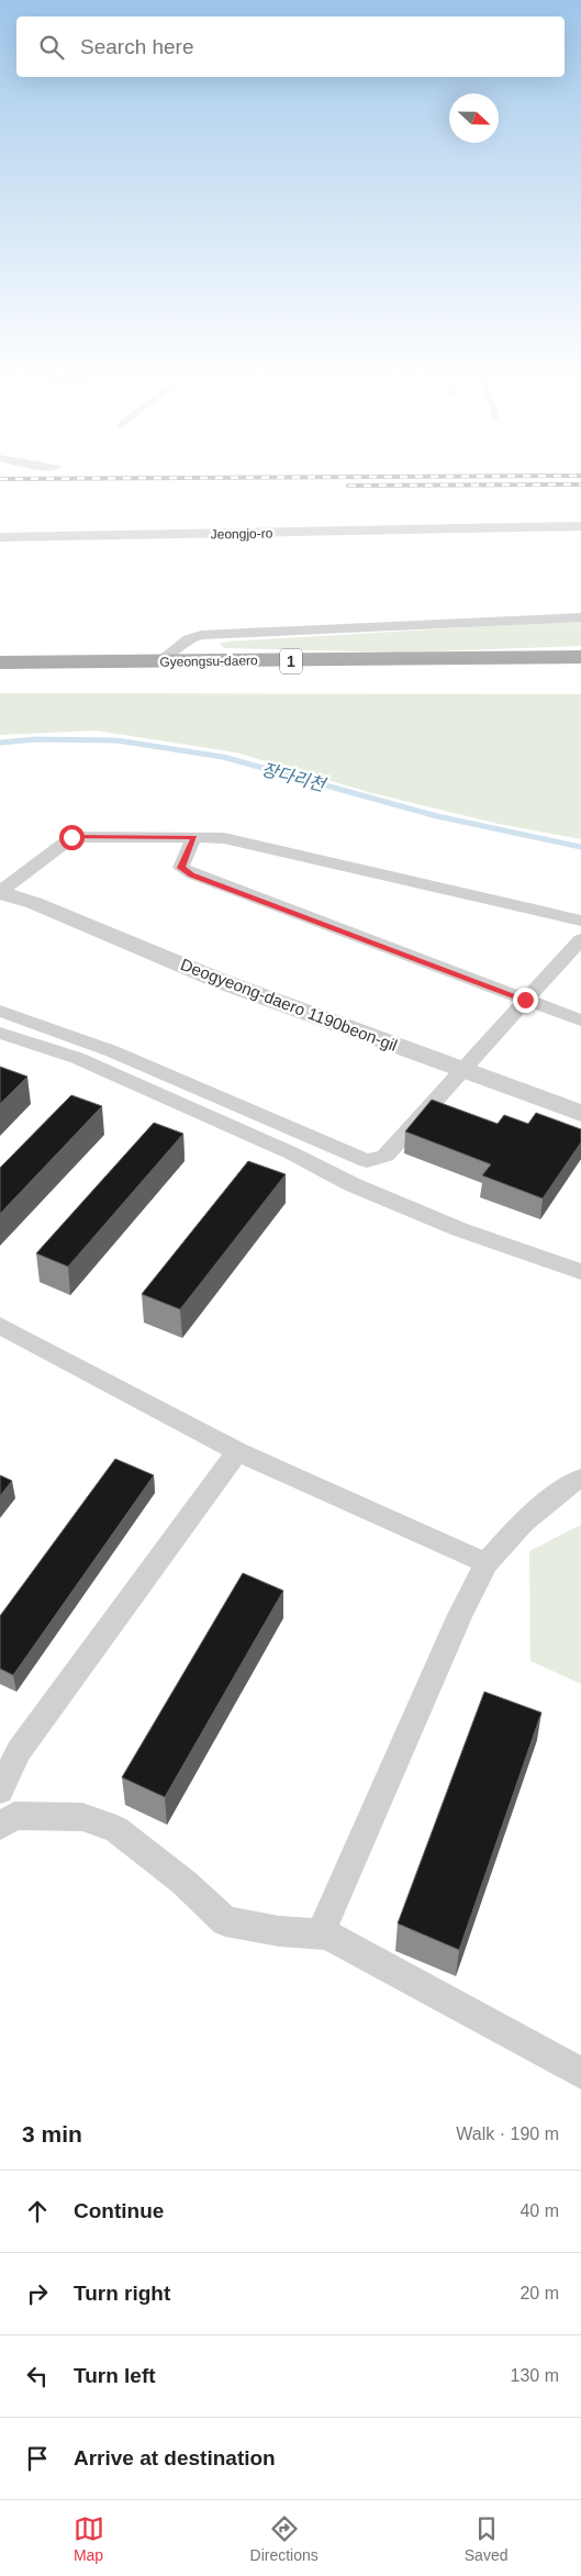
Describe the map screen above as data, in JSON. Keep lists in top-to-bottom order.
{
  "streets": {
    "main road": ["Gyeongsu-daero", "1"],
    "street": ["Jeongjo-ro", "Deogyeong-daero 1190beon-gil"]
  },
  "water": ["장다리천"],
  "north": "right",
  "page": {
    "search": "Search here",
    "heading": ["3 min", "Walk · 190 m"],
    "list": [
      ["Continue", "40 m"],
      ["Turn right", "20 m"],
      ["Turn left", "130 m"],
      "Arrive at destination"
    ],
    "nav": ["Map", "Directions", "Saved"]
  }
}
